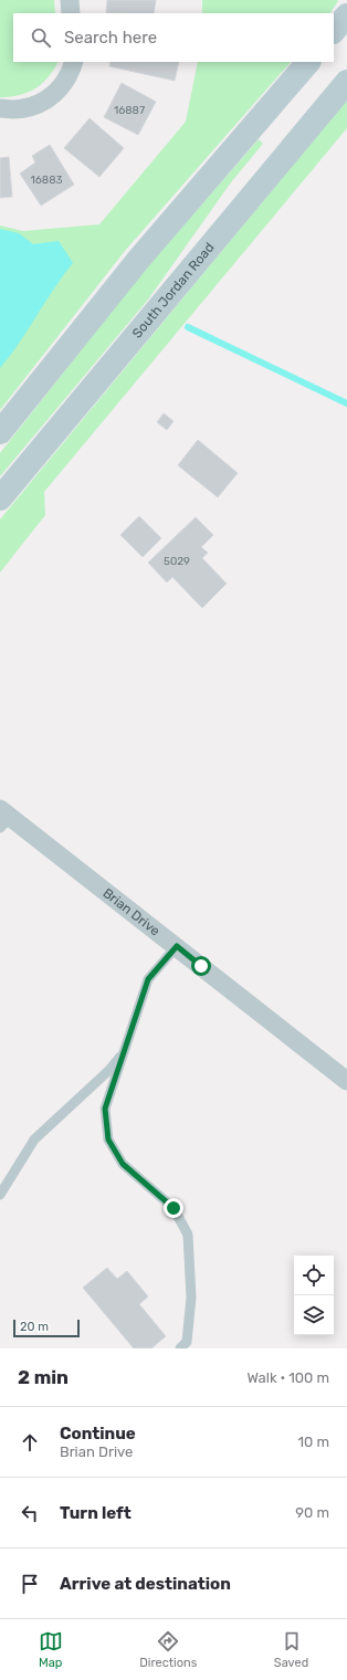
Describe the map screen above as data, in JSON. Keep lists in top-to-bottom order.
{
  "streets": {
    "main road": ["South Jordan Road"],
    "street": ["Brian Drive"]
  },
  "house_numbers": ["16887", "16883", "5029"],
  "scale_bar": "20 m",
  "page": {
    "search": "Search here",
    "scale": "20 m",
    "heading": ["2 min", "Walk · 100 m"],
    "list": [
      ["Continue", "Brian Drive", "10 m"],
      ["Turn left", "90 m"],
      "Arrive at destination"
    ],
    "nav": ["Map", "Directions", "Saved"]
  }
}
